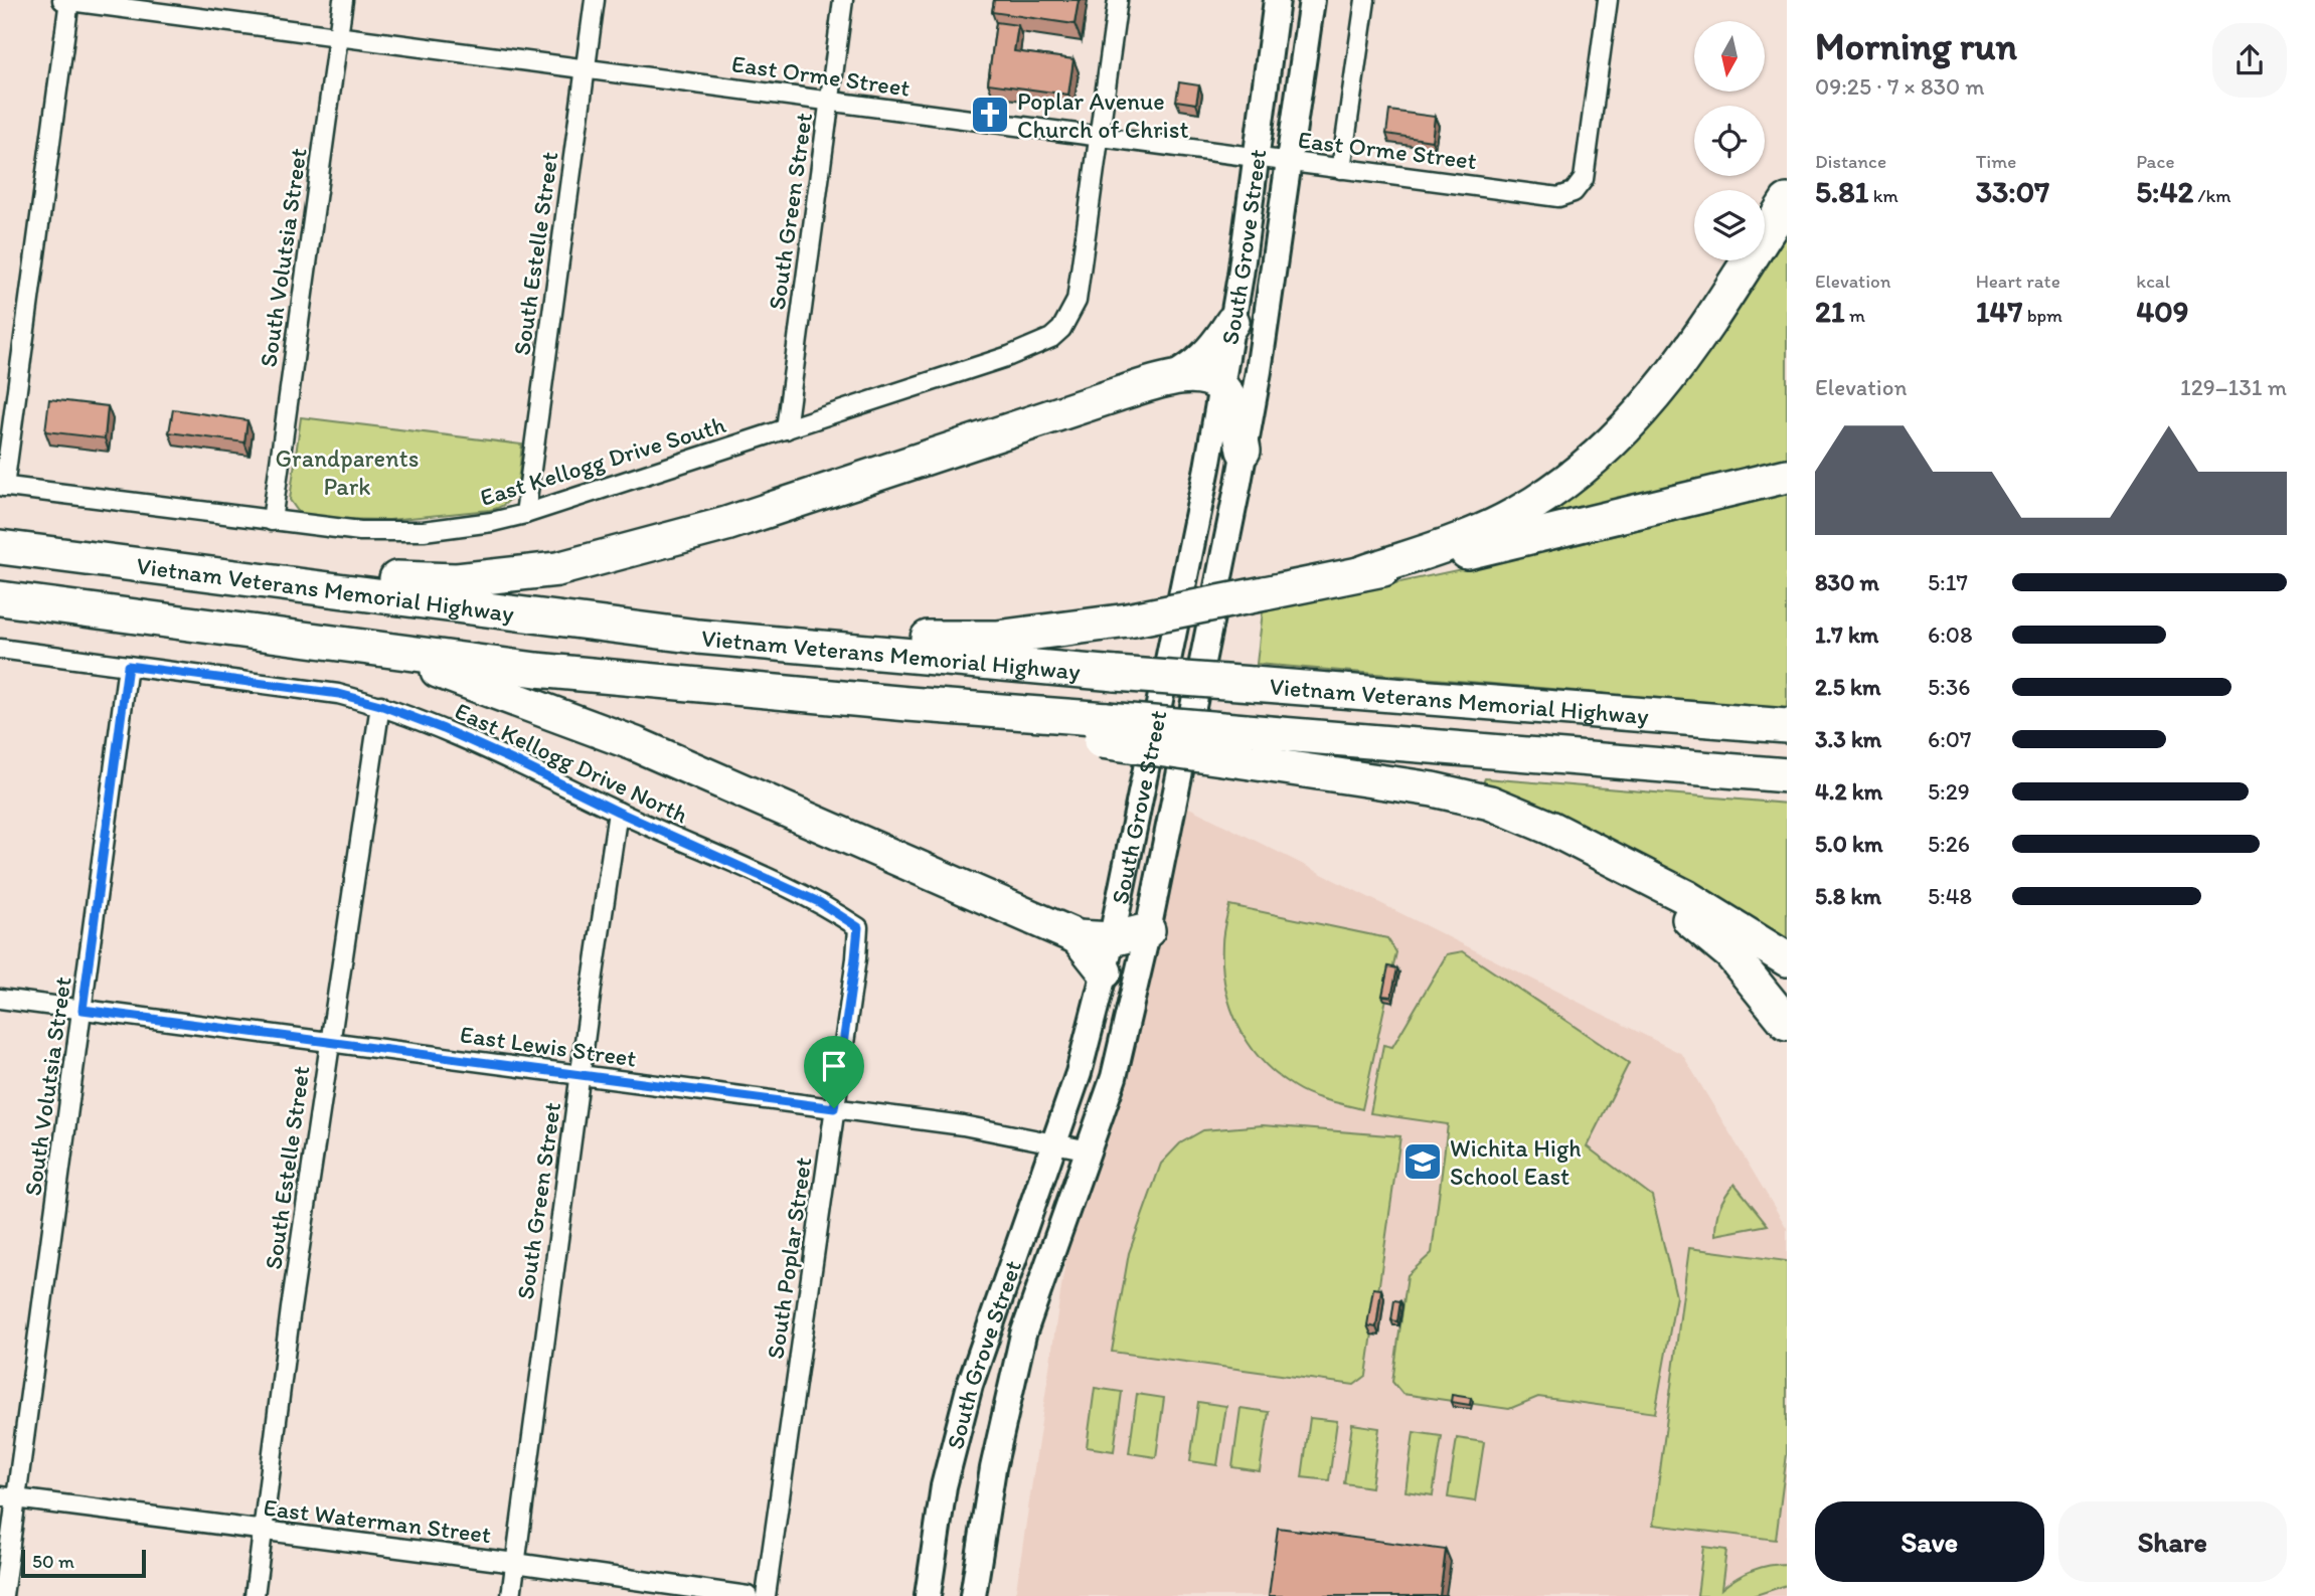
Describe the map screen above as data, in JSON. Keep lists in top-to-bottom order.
{
  "streets": {
    "highway": ["Vietnam Veterans Memorial Highway"],
    "street": [
      "East Orme Street",
      "South Green Street",
      "South Grove Street",
      "South Estelle Street",
      "South Volutsia Street",
      "East Kellogg Drive South",
      "East Kellogg Drive North",
      "East Lewis Street",
      "South Poplar Street",
      "East Waterman Street"
    ]
  },
  "crossings": [
    ["East Orme Street", "South Green Street"],
    ["East Orme Street", "South Grove Street"],
    ["East Orme Street", "South Estelle Street"],
    ["East Orme Street", "South Volutsia Street"],
    ["East Orme Street", "East Kellogg Drive South"],
    ["South Green Street", "East Kellogg Drive South"],
    ["South Green Street", "East Kellogg Drive North"],
    ["South Green Street", "East Lewis Street"],
    ["South Green Street", "East Waterman Street"],
    ["South Grove Street", "East Lewis Street"],
    ["South Estelle Street", "East Kellogg Drive South"],
    ["South Estelle Street", "East Kellogg Drive North"],
    ["South Estelle Street", "East Lewis Street"],
    ["South Estelle Street", "East Waterman Street"],
    ["South Volutsia Street", "East Kellogg Drive South"],
    ["South Volutsia Street", "East Kellogg Drive North"],
    ["South Volutsia Street", "East Lewis Street"],
    ["South Volutsia Street", "East Waterman Street"],
    ["East Kellogg Drive North", "South Poplar Street"],
    ["East Lewis Street", "South Poplar Street"]
  ],
  "parks": ["Grandparents Park"],
  "places": {
    "church": ["Poplar Avenue Church of Christ"],
    "school or university": ["Wichita High School East"]
  },
  "scale_bar": "50 m",
  "north": "bottom",
  "page": {
    "heading": ["Morning run", "09:25 · 7 × 830 m"],
    "stats": [
      ["Distance", "5.81 km"],
      ["Time", "33:07"],
      ["Pace", "5:42 /km"],
      ["Elevation", "21 m"],
      ["Heart rate", "147 bpm"],
      ["kcal", "409"]
    ],
    "chart": ["Elevation", "129–131 m"],
    "list": [
      {
        "name": "830 m",
        "note": "5:17"
      },
      {
        "name": "1.7 km",
        "note": "6:08"
      },
      {
        "name": "2.5 km",
        "note": "5:36"
      },
      {
        "name": "3.3 km",
        "note": "6:07"
      },
      {
        "name": "4.2 km",
        "note": "5:29"
      },
      {
        "name": "5.0 km",
        "note": "5:26"
      },
      {
        "name": "5.8 km",
        "note": "5:48"
      }
    ],
    "buttons": ["Save", "Share"],
    "scale": "50 m"
  }
}
